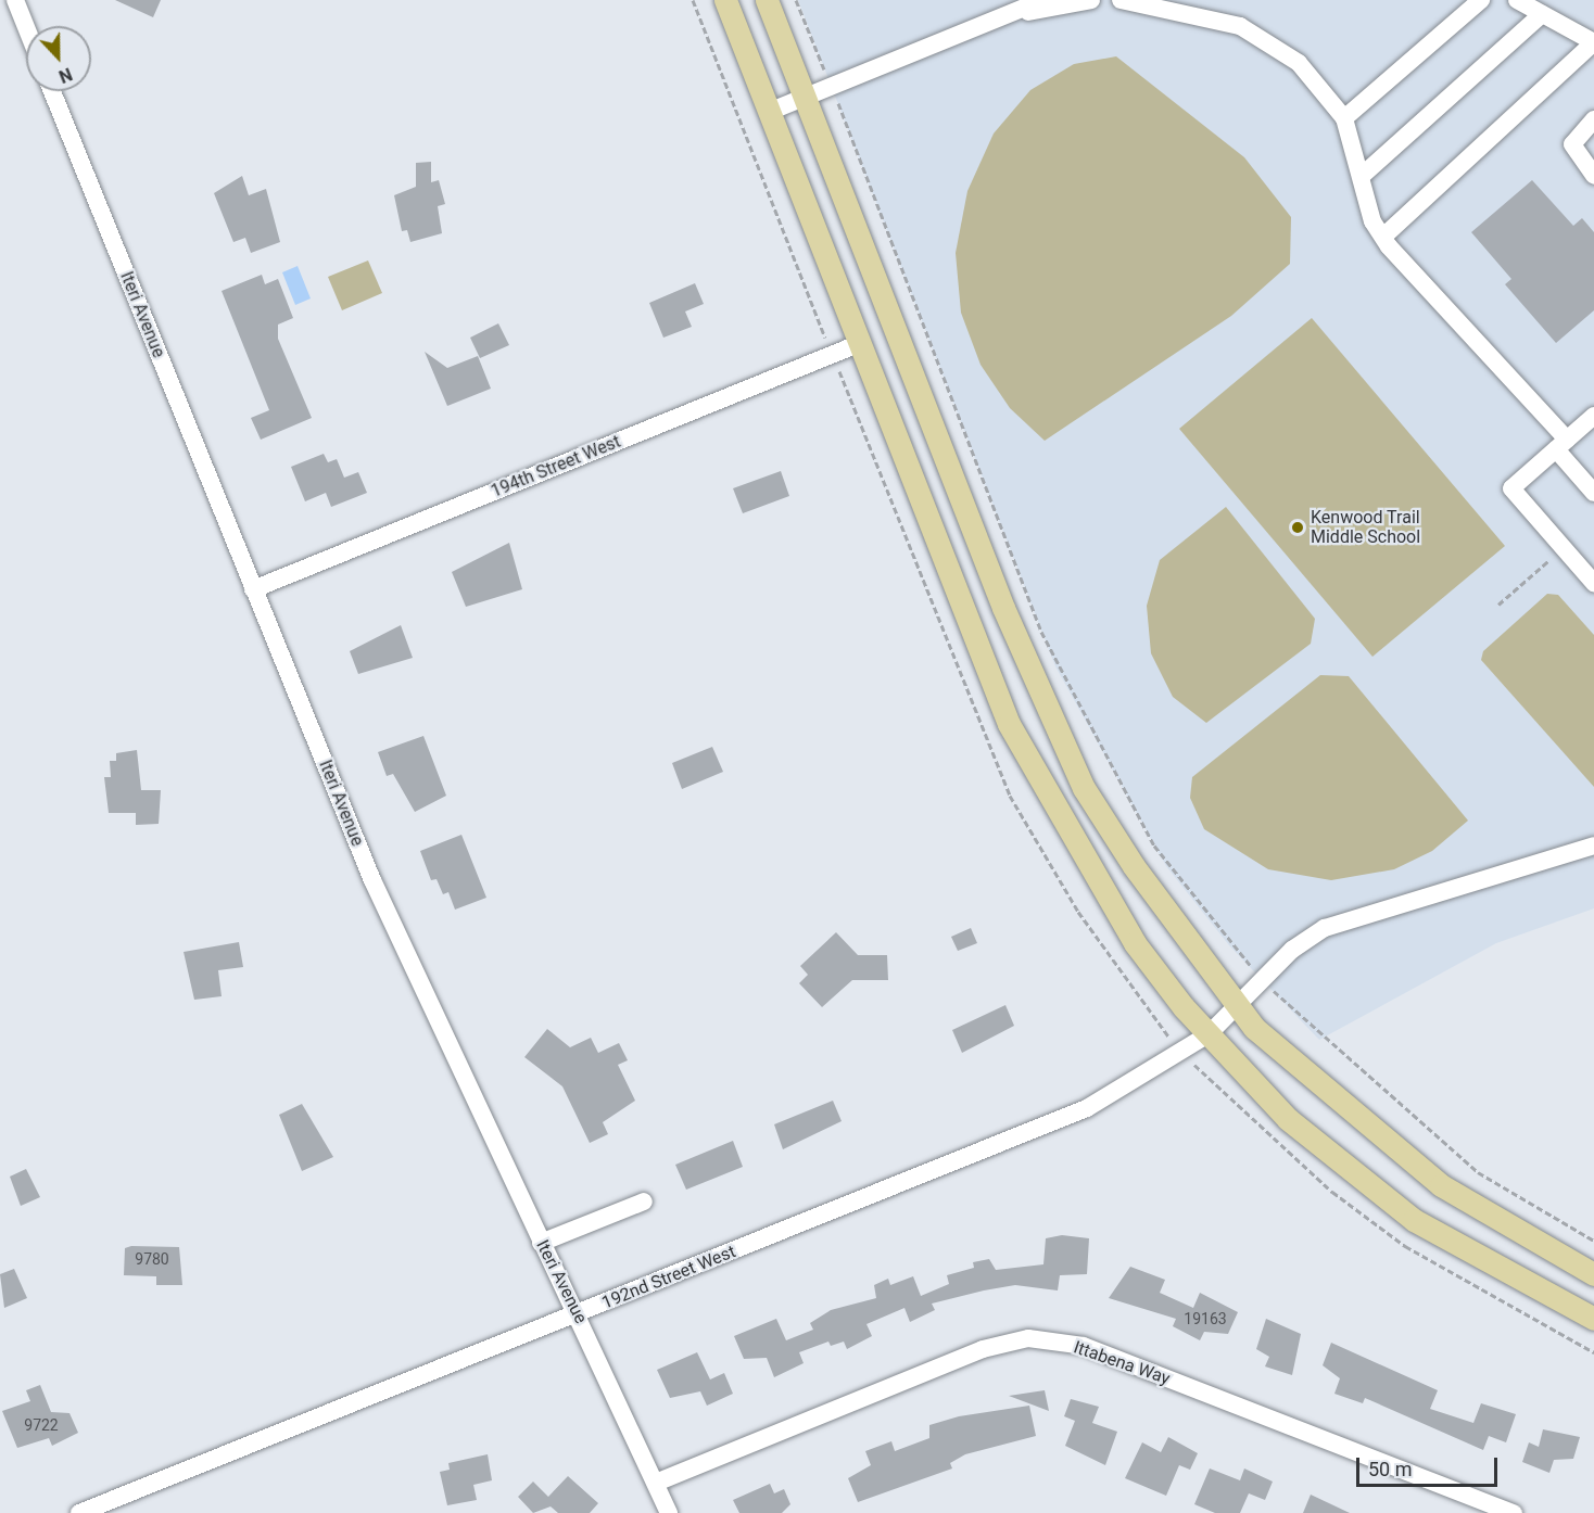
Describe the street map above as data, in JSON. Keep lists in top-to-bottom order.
{
  "streets": {
    "street": [
      "Iteri Avenue",
      "194th Street West",
      "192nd Street West",
      "Ittabena Way"
    ]
  },
  "crossings": [
    ["Iteri Avenue", "194th Street West"],
    ["Iteri Avenue", "192nd Street West"],
    ["Iteri Avenue", "Ittabena Way"]
  ],
  "places": ["Kenwood Trail Middle School"],
  "house_numbers": ["9780", "19163", "9722"],
  "scale_bar": "50 m",
  "north": "bottom"
}
